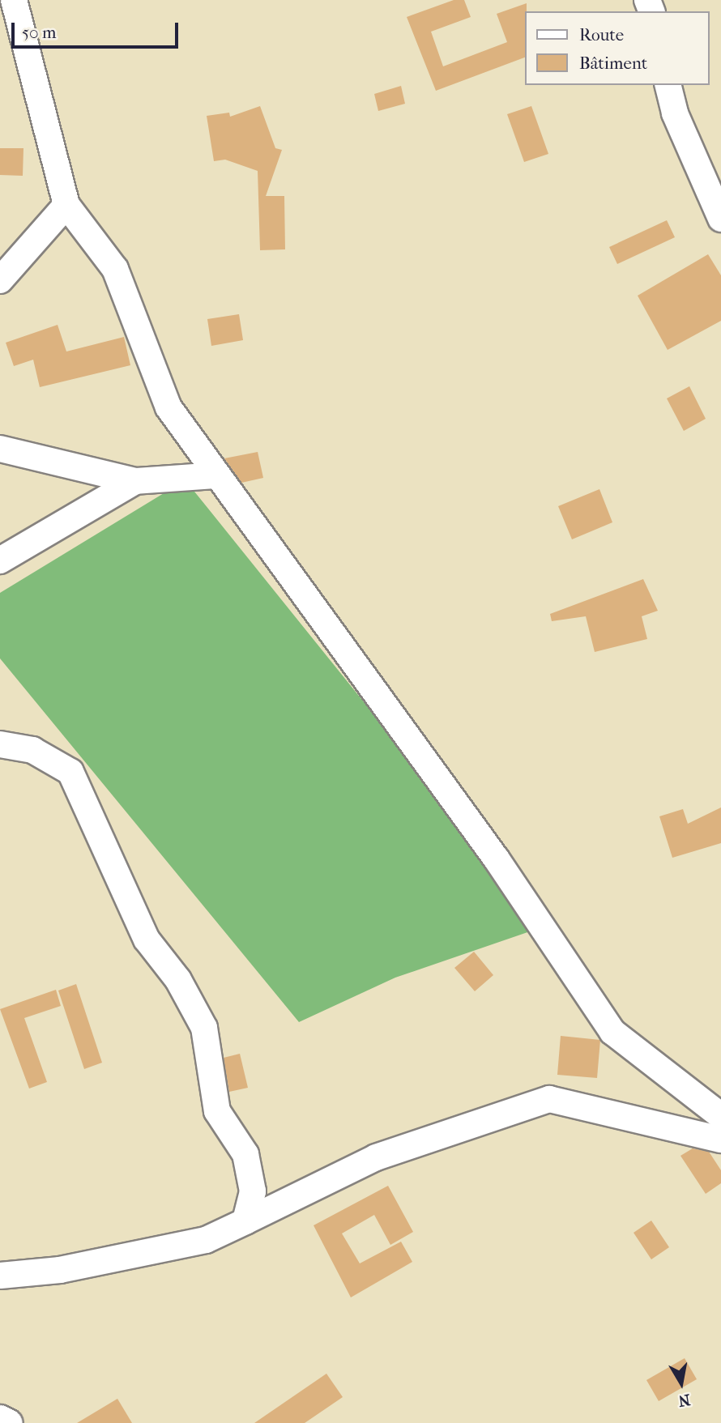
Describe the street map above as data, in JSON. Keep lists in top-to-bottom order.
{
  "legend": ["Route", "Bâtiment"],
  "scale_bar": "50 m",
  "north": "bottom"
}
